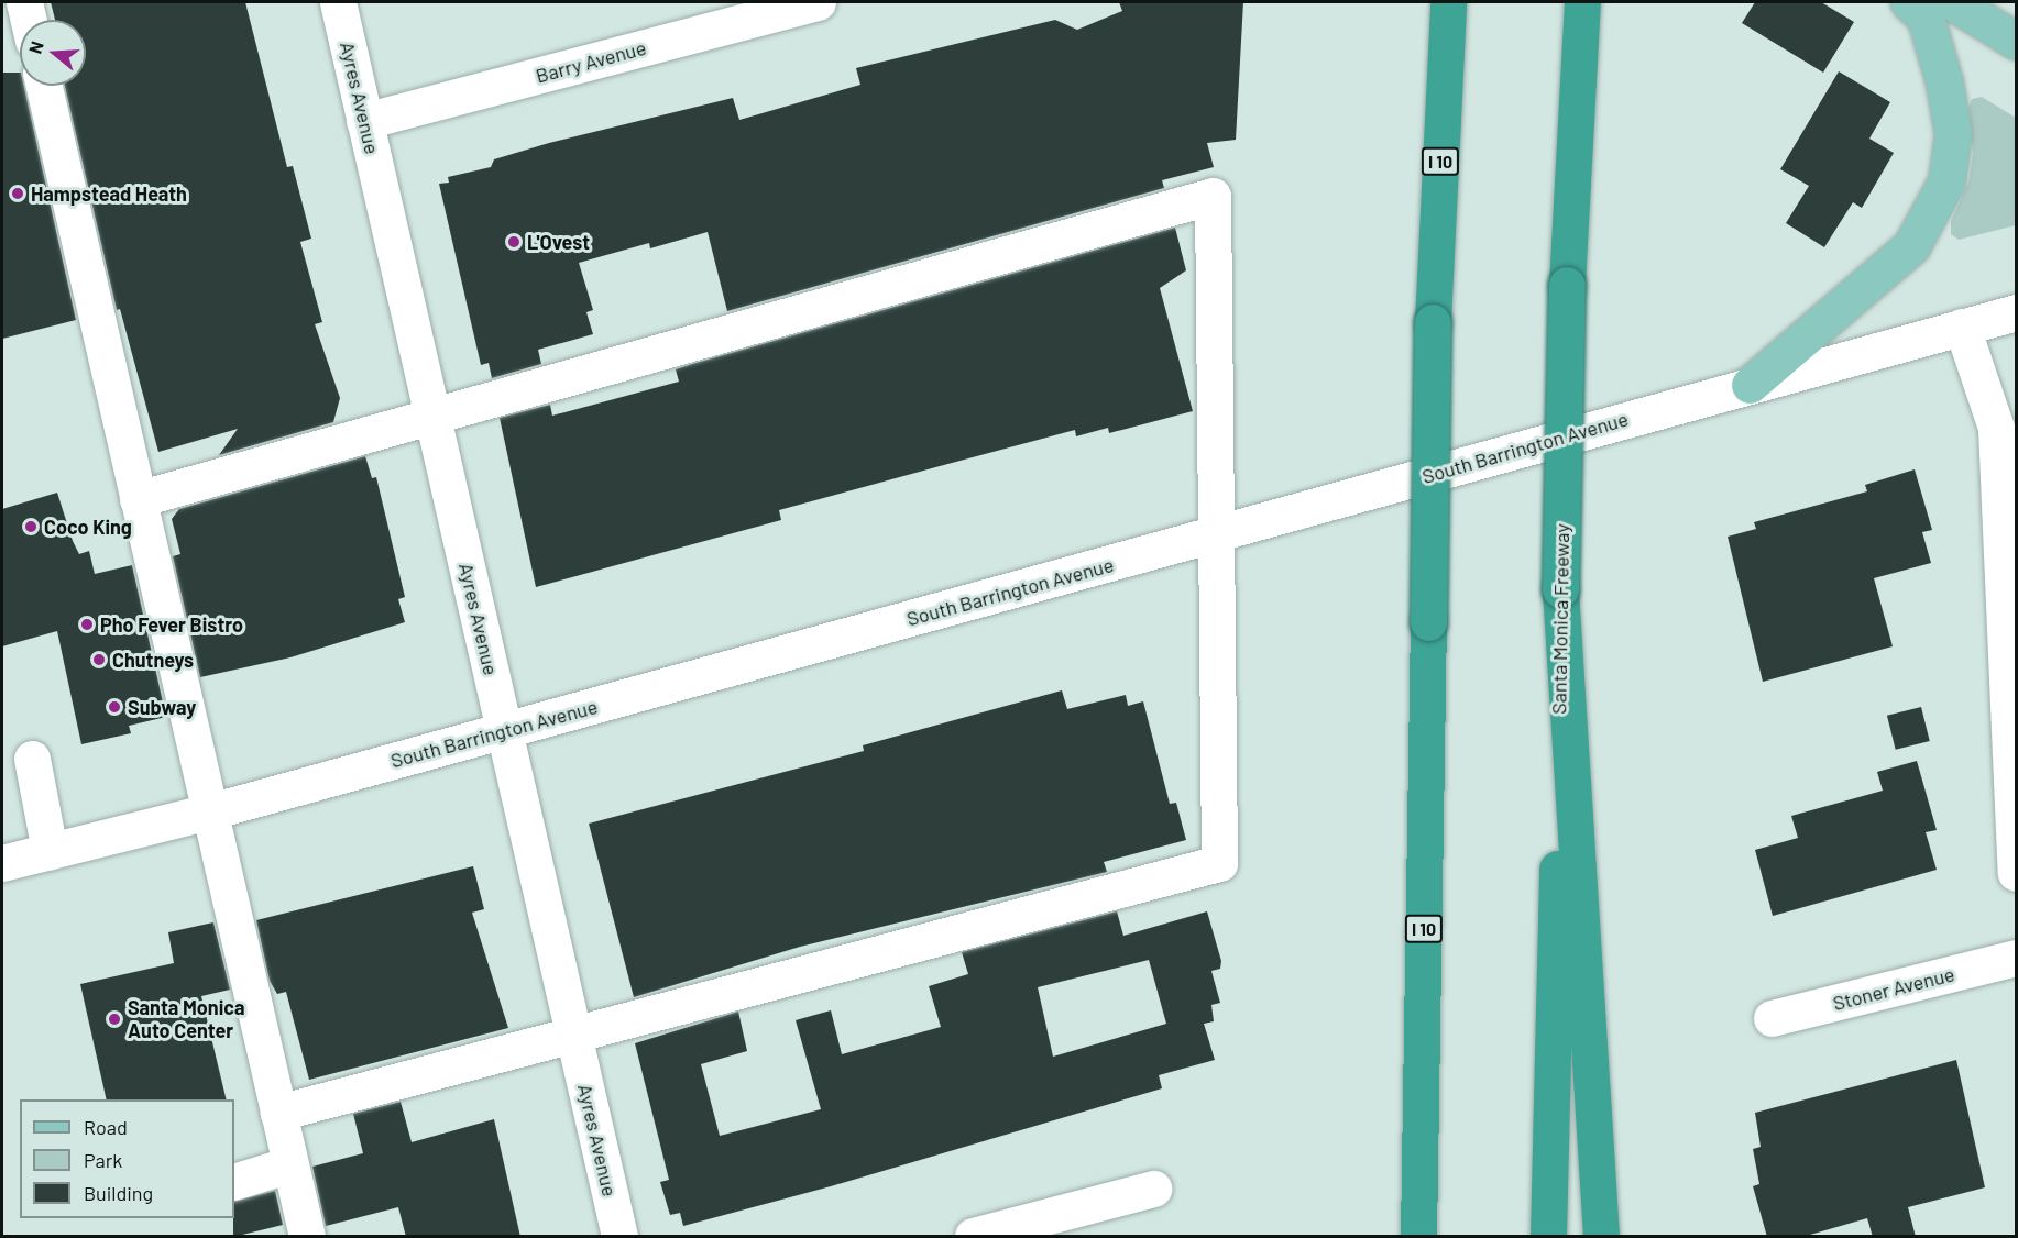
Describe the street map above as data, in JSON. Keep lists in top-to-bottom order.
{
  "streets": {
    "highway": ["I 10", "Santa Monica Freeway"],
    "street": [
      "Barry Avenue",
      "Ayres Avenue",
      "South Barrington Avenue",
      "Stoner Avenue"
    ]
  },
  "crossings": [
    ["Barry Avenue", "Ayres Avenue"],
    ["Ayres Avenue", "South Barrington Avenue"]
  ],
  "places": [
    "Hampstead Heath",
    "L'Ovest",
    "Coco King",
    "Pho Fever Bistro",
    "Chutneys",
    "Subway",
    "Santa Monica Auto Center"
  ],
  "legend": ["Road", "Park", "Building"],
  "north": "left"
}
